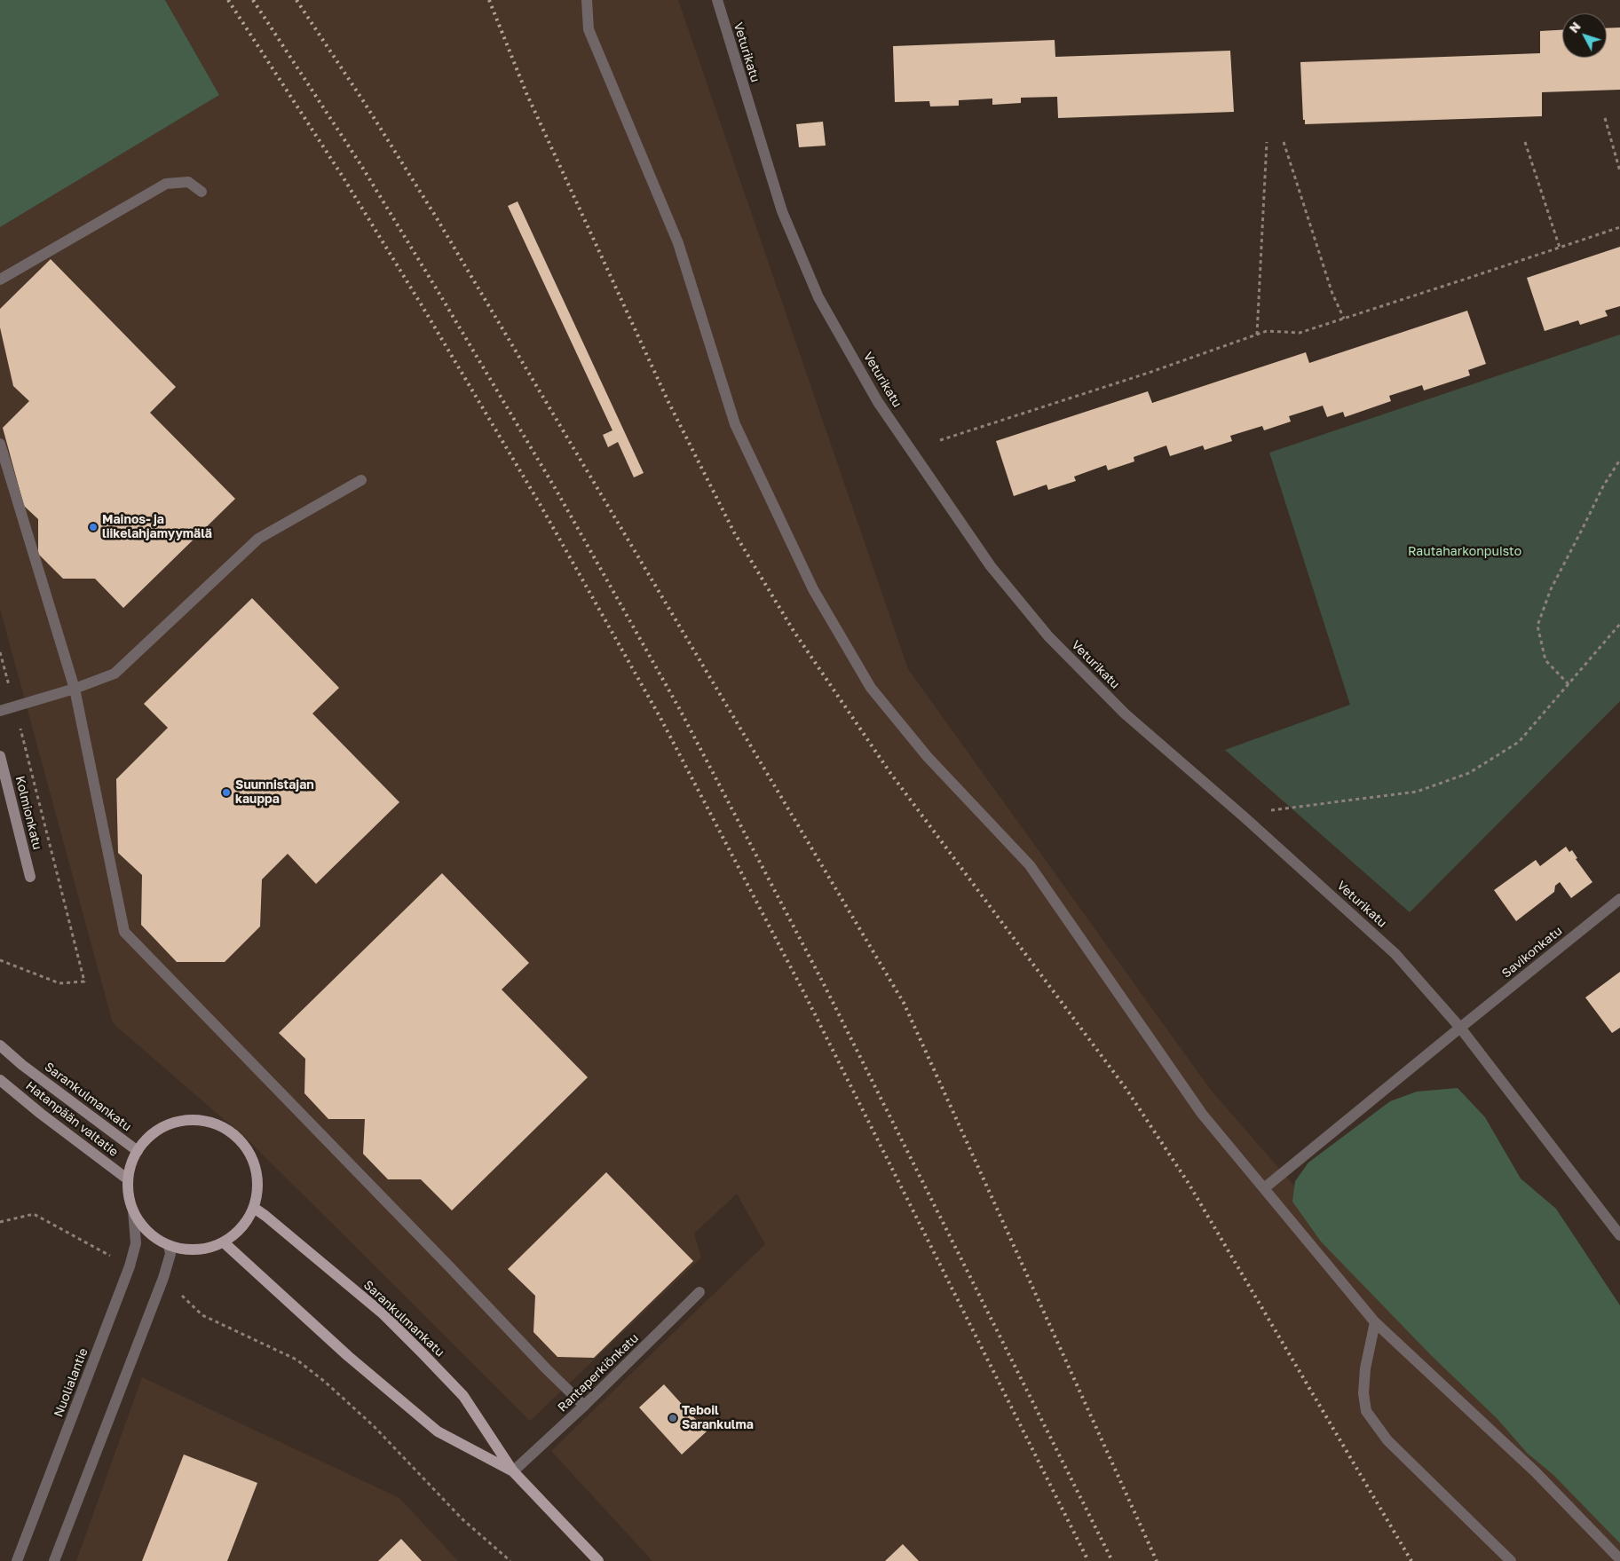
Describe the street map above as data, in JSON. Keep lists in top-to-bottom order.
{
  "streets": {
    "main road": ["Kolmionkatu", "Sarankulmankatu", "Hatanpään valtatie"],
    "street": [
      "Veturikatu",
      "Savikonkatu",
      "Rantaperkiönkatu",
      "Nuolialantie"
    ]
  },
  "crossings": [
    ["Veturikatu", "Savikonkatu"],
    ["Sarankulmankatu", "Hatanpään valtatie"],
    ["Sarankulmankatu", "Rantaperkiönkatu"],
    ["Sarankulmankatu", "Nuolialantie"],
    ["Hatanpään valtatie", "Nuolialantie"]
  ],
  "parks": ["Rautaharkonpuisto"],
  "places": ["Mainos- ja liikelahjamyymälä", "Suunnistajan kauppa", "Teboil Sarankulma"],
  "north": "top left"
}
